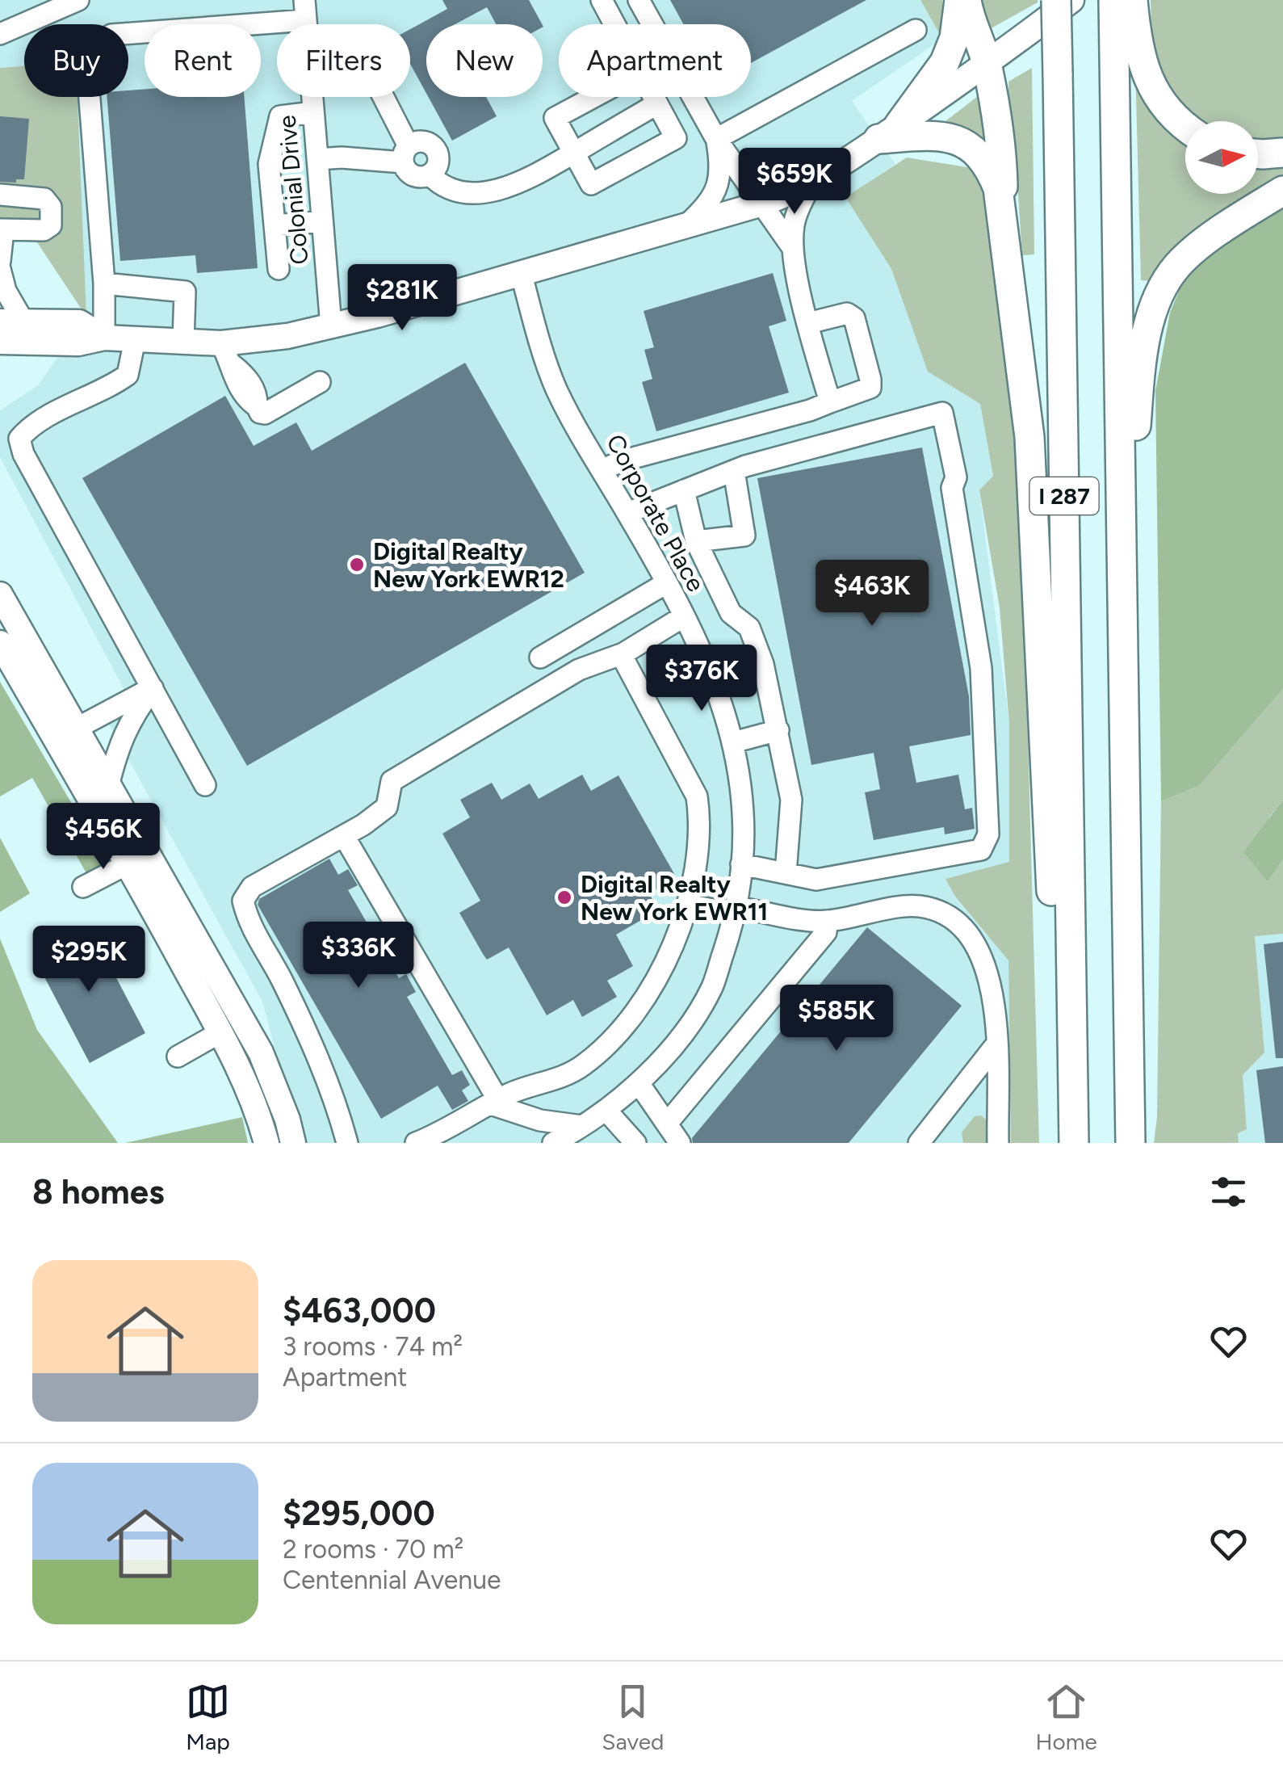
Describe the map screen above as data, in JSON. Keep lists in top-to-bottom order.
{
  "streets": {
    "highway": ["I 287"],
    "street": ["Colonial Drive", "Corporate Place"]
  },
  "places": ["Digital Realty New York EWR12", "Digital Realty New York EWR11"],
  "north": "right",
  "page": {
    "chip": [
      "Buy",
      "Rent",
      "Filters",
      "New",
      "Apartment"
    ],
    "price": [
      "$659K",
      "$281K",
      "$463K",
      "$376K",
      "$456K",
      "$336K",
      "$295K",
      "$585K"
    ],
    "heading": "8 homes",
    "list": [
      {
        "name": "$463,000",
        "note": "3 rooms · 74 m² · Apartment"
      },
      {
        "name": "$295,000",
        "note": "2 rooms · 70 m² · Centennial Avenue"
      }
    ],
    "tabs": ["Map", "Saved", "Home"]
  }
}
